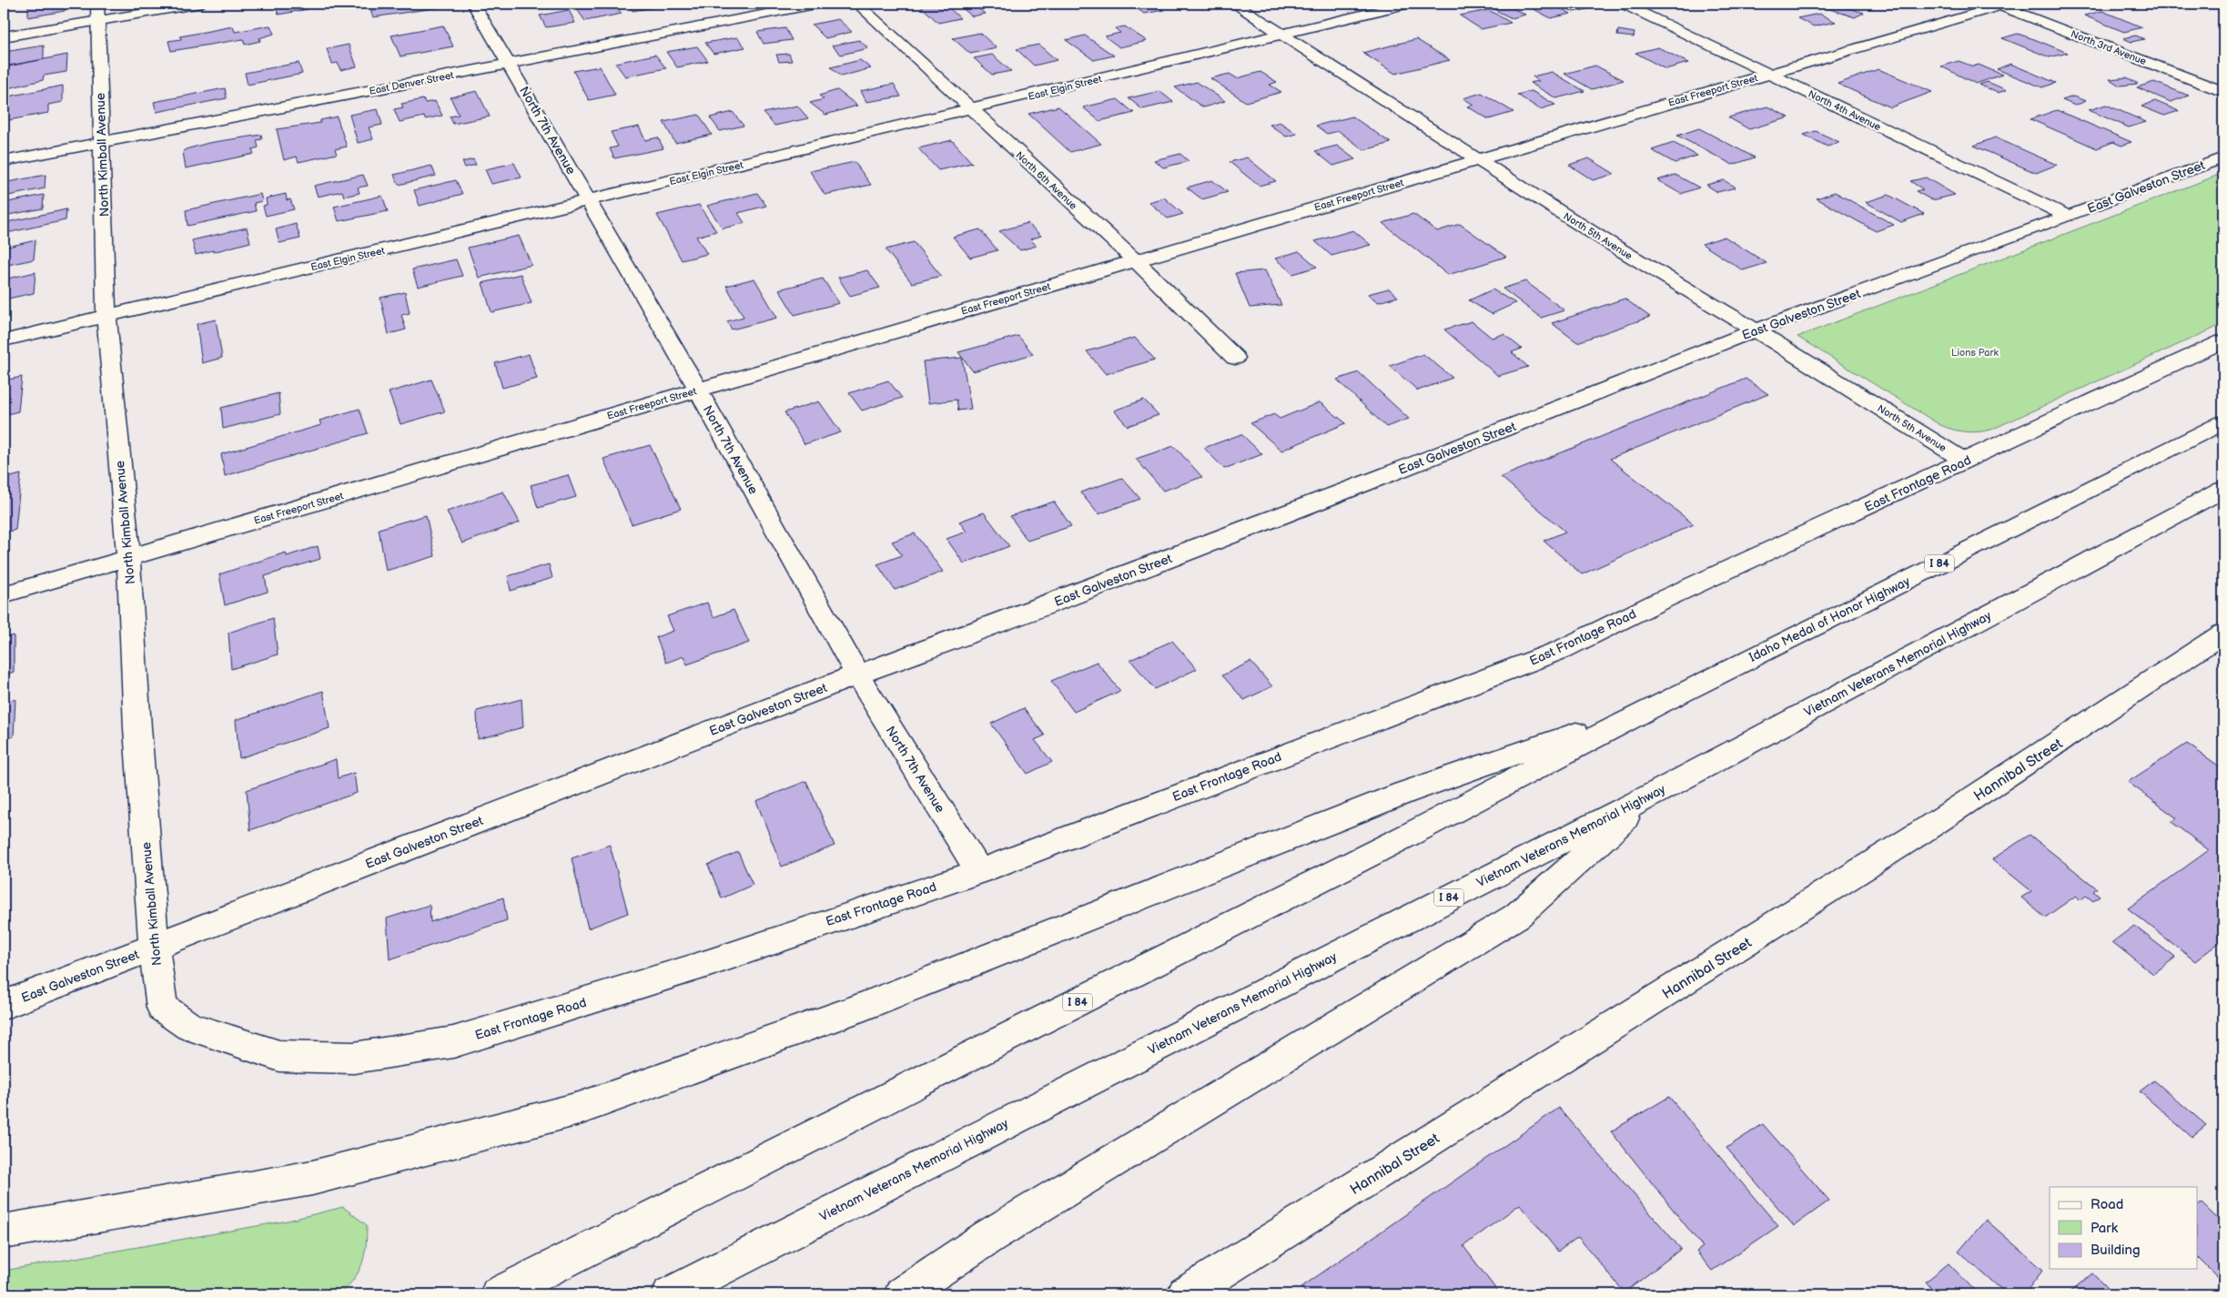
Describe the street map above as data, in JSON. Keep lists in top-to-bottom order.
{
  "streets": {
    "main road": [
      "North 3rd Avenue",
      "East Denver Street",
      "East Elgin Street",
      "East Freeport Street",
      "North 4th Avenue",
      "North 7th Avenue",
      "North Kimball Avenue",
      "North 6th Avenue",
      "East Galveston Street",
      "North 5th Avenue",
      "East Frontage Road",
      "I 84",
      "Idaho Medal of Honor Highway",
      "Vietnam Veterans Memorial Highway",
      "Hannibal Street"
    ]
  },
  "crossings": [
    ["North 3rd Avenue", "East Freeport Street"],
    ["East Denver Street", "North 7th Avenue"],
    ["East Denver Street", "North Kimball Avenue"],
    ["East Elgin Street", "North 7th Avenue"],
    ["East Elgin Street", "North Kimball Avenue"],
    ["East Elgin Street", "North 6th Avenue"],
    ["East Elgin Street", "North 5th Avenue"],
    ["East Freeport Street", "North 4th Avenue"],
    ["East Freeport Street", "North 7th Avenue"],
    ["East Freeport Street", "North Kimball Avenue"],
    ["East Freeport Street", "North 6th Avenue"],
    ["East Freeport Street", "North 5th Avenue"],
    ["North 4th Avenue", "East Galveston Street"],
    ["North 7th Avenue", "East Galveston Street"],
    ["North 7th Avenue", "East Frontage Road"],
    ["North Kimball Avenue", "East Galveston Street"],
    ["North Kimball Avenue", "East Frontage Road"],
    ["East Galveston Street", "North 5th Avenue"],
    ["North 5th Avenue", "East Frontage Road"],
    ["I 84", "Idaho Medal of Honor Highway"]
  ],
  "parks": ["Lions Park"],
  "legend": ["Road", "Park", "Building"]
}
